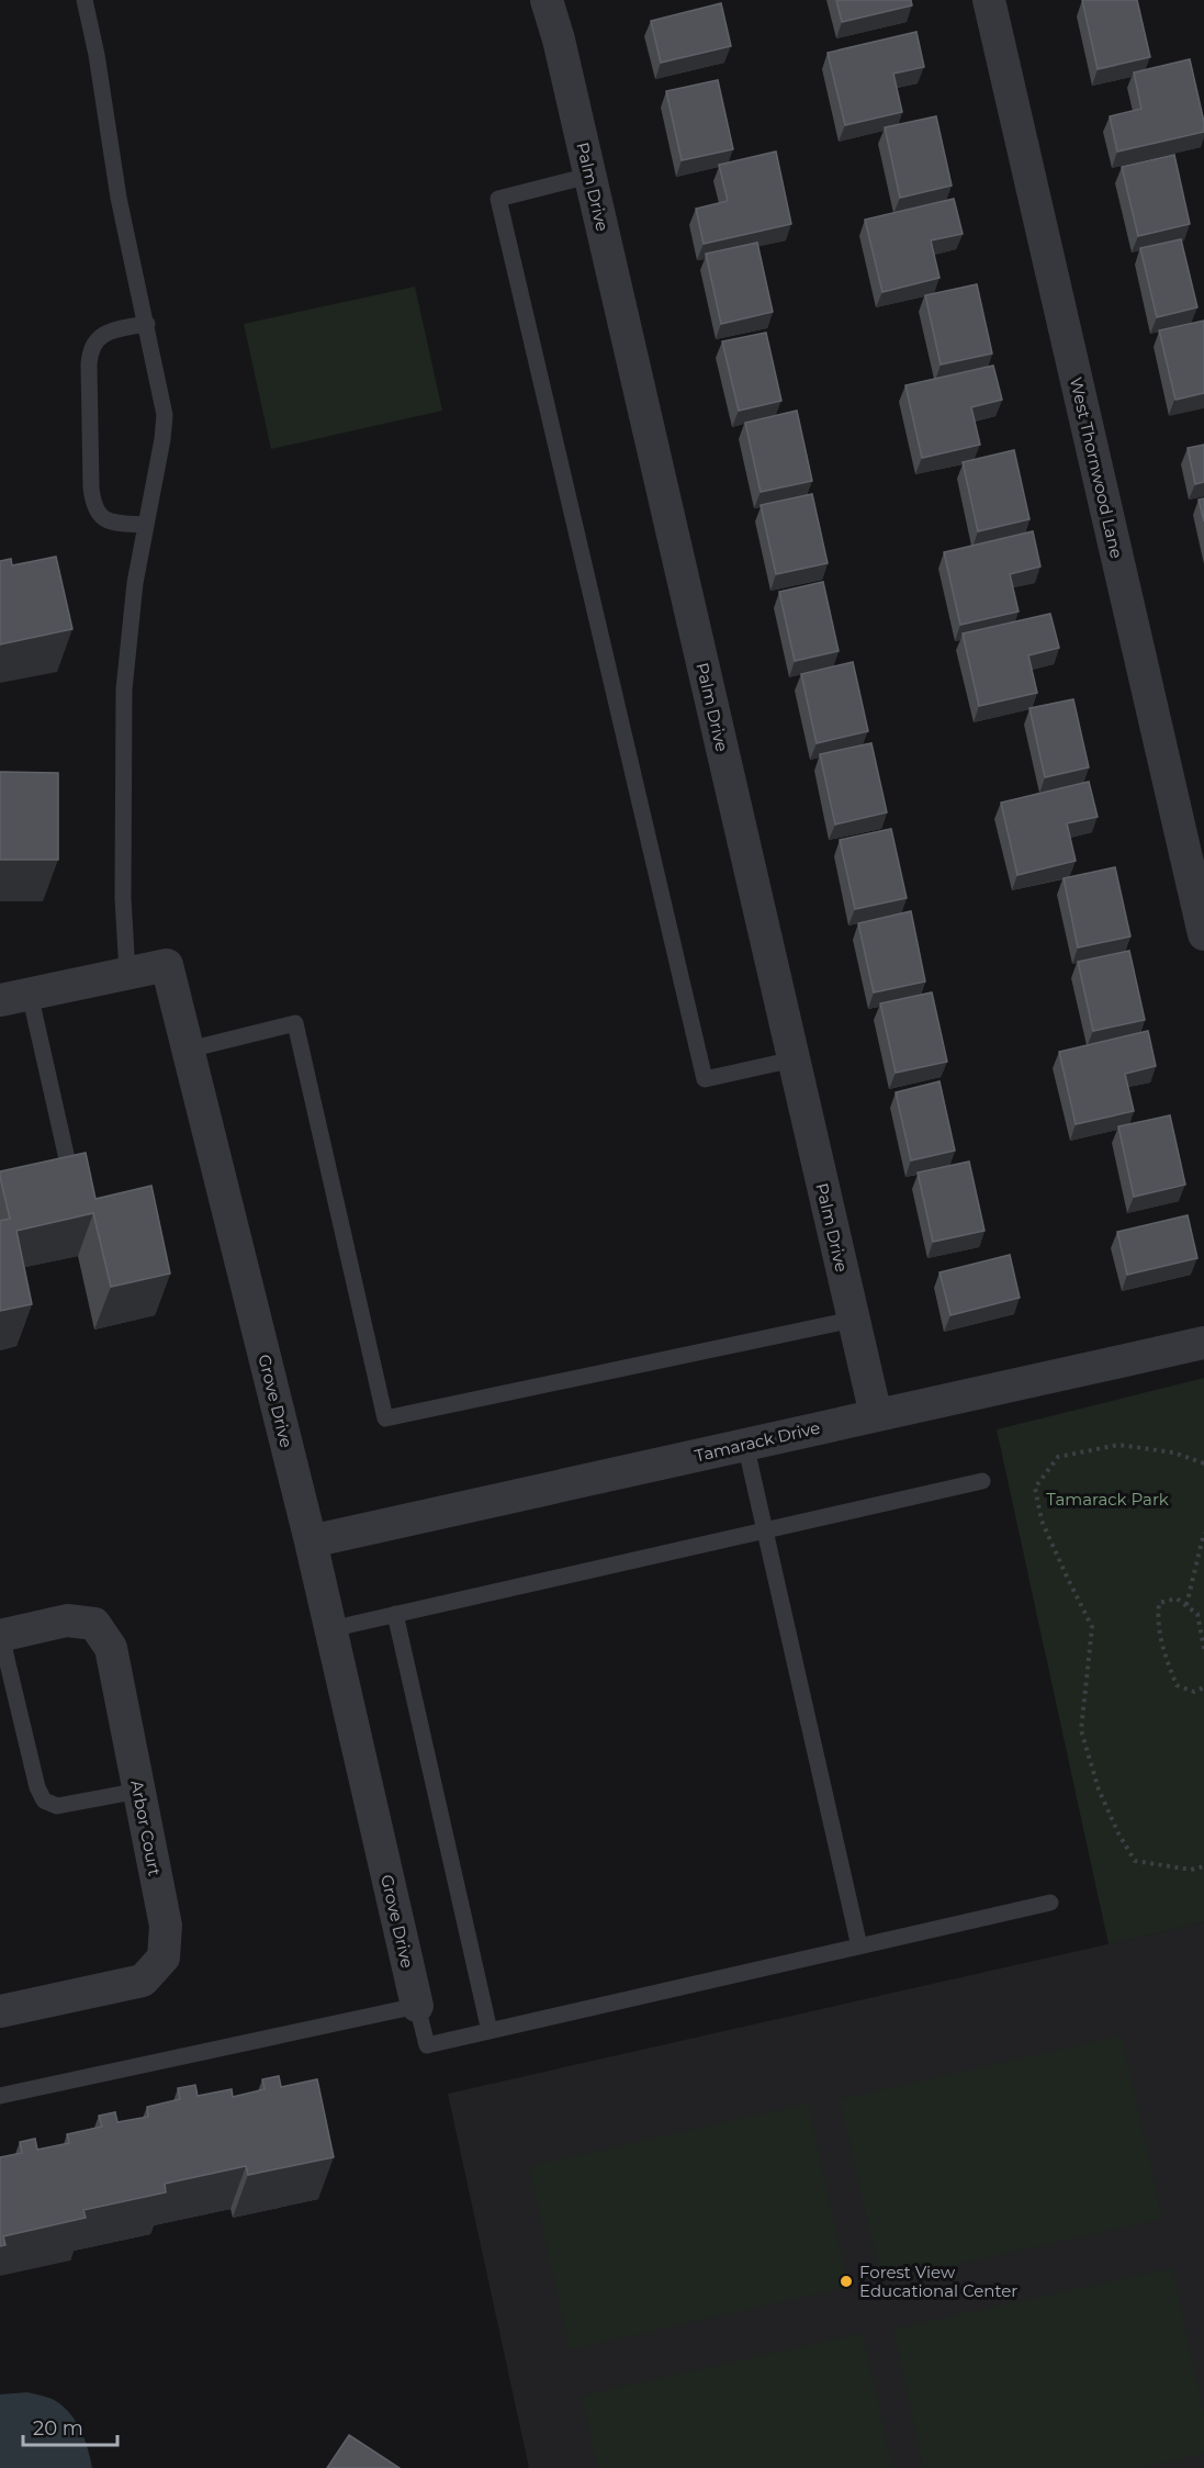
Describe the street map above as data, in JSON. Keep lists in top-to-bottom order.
{
  "streets": {
    "street": [
      "Palm Drive",
      "West Thornwood Lane",
      "Grove Drive",
      "Tamarack Drive",
      "Arbor Court"
    ]
  },
  "crossings": [
    ["Palm Drive", "Tamarack Drive"],
    ["Grove Drive", "Tamarack Drive"]
  ],
  "parks": ["Tamarack Park"],
  "places": ["Forest View Educational Center"],
  "scale_bar": "20 m"
}
